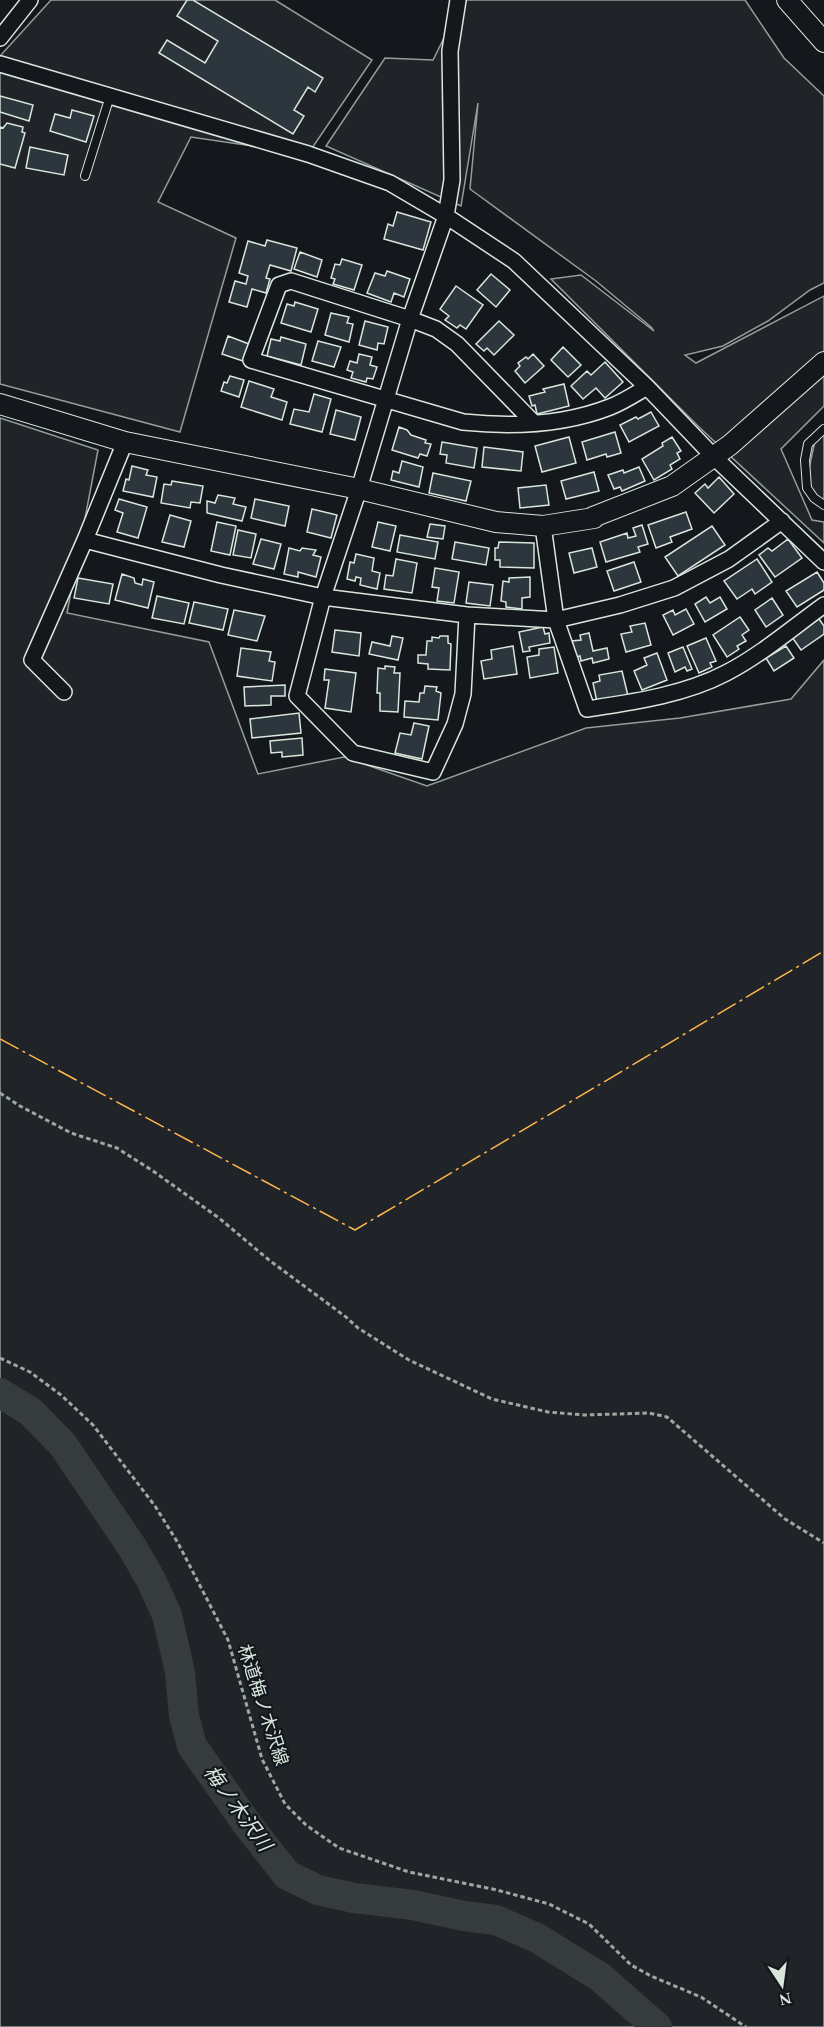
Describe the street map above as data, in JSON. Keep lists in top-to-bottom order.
{
  "streets": {
    "path": ["林道梅ノ木沢線"]
  },
  "water": ["梅ノ木沢川"],
  "north": "bottom"
}
